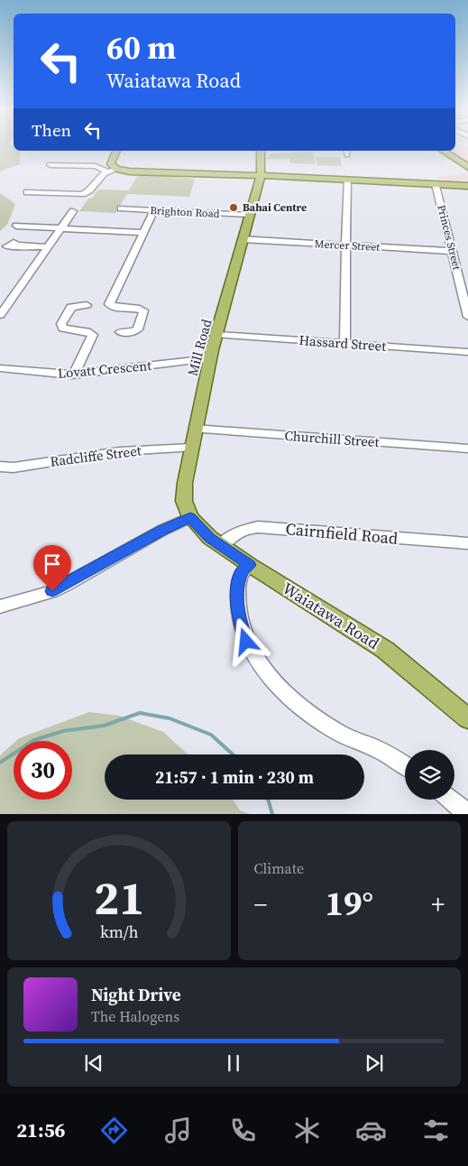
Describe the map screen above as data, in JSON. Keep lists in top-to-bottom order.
{
  "streets": {
    "main road": ["Mill Road", "Waiatawa Road"],
    "street": [
      "Brighton Road",
      "Princes Street",
      "Mercer Street",
      "Hassard Street",
      "Lovatt Crescent",
      "Churchill Street",
      "Radcliffe Street",
      "Cairnfield Road"
    ]
  },
  "crossings": [
    ["Brighton Road", "Mill Road"],
    ["Princes Street", "Mercer Street"],
    ["Mercer Street", "Mill Road"],
    ["Hassard Street", "Mill Road"],
    ["Mill Road", "Lovatt Crescent"],
    ["Mill Road", "Churchill Street"],
    ["Mill Road", "Radcliffe Street"],
    ["Mill Road", "Waiatawa Road"],
    ["Cairnfield Road", "Waiatawa Road"]
  ],
  "places": ["Bahai Centre"],
  "page": {
    "turn": ["60 m", "Waiatawa Road"],
    "then": "Then",
    "limit": "30",
    "trip": "21:57 · 1 min · 230 m",
    "tile": "Climate",
    "heat": ["−", "19°", "+"],
    "song": ["Night Drive", "The Halogens"],
    "tabs": "21:56",
    "gauge": ["21", "km/h"]
  }
}
